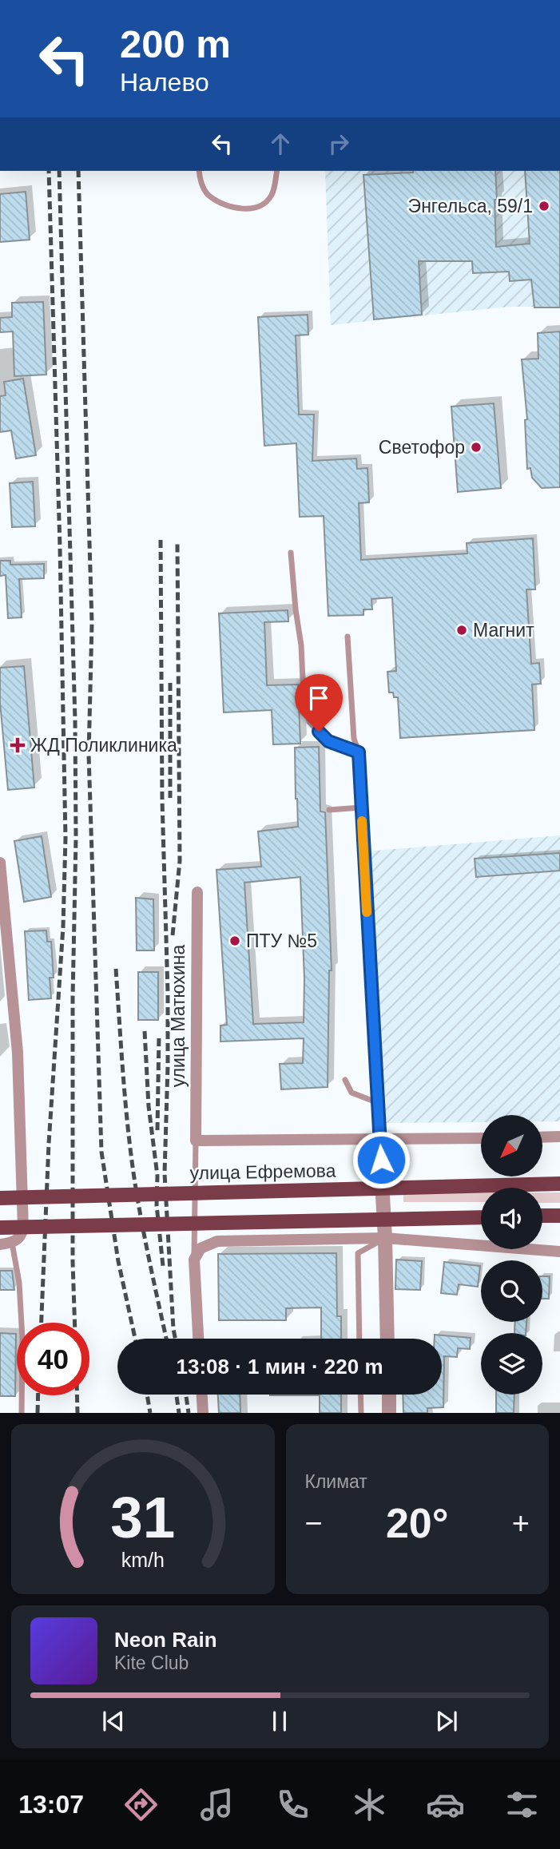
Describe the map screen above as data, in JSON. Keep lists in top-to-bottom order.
{
  "streets": {
    "main road": ["улица Ефремова"],
    "street": ["улица Матюхина"]
  },
  "crossings": [
    ["улица Матюхина", "улица Ефремова"]
  ],
  "places": {
    "other": [
      "Энгельса, 59/1",
      "Светофор",
      "Магнит",
      "ПТУ №5"
    ],
    "health": ["ЖД Поликлиника"]
  },
  "north": "bottom left",
  "page": {
    "turn": ["200 m", "Налево"],
    "limit": "40",
    "trip": "13:08 · 1 мин · 220 m",
    "tile": "Климат",
    "heat": ["−", "20°", "+"],
    "song": ["Neon Rain", "Kite Club"],
    "tabs": "13:07",
    "gauge": ["31", "km/h"]
  }
}
